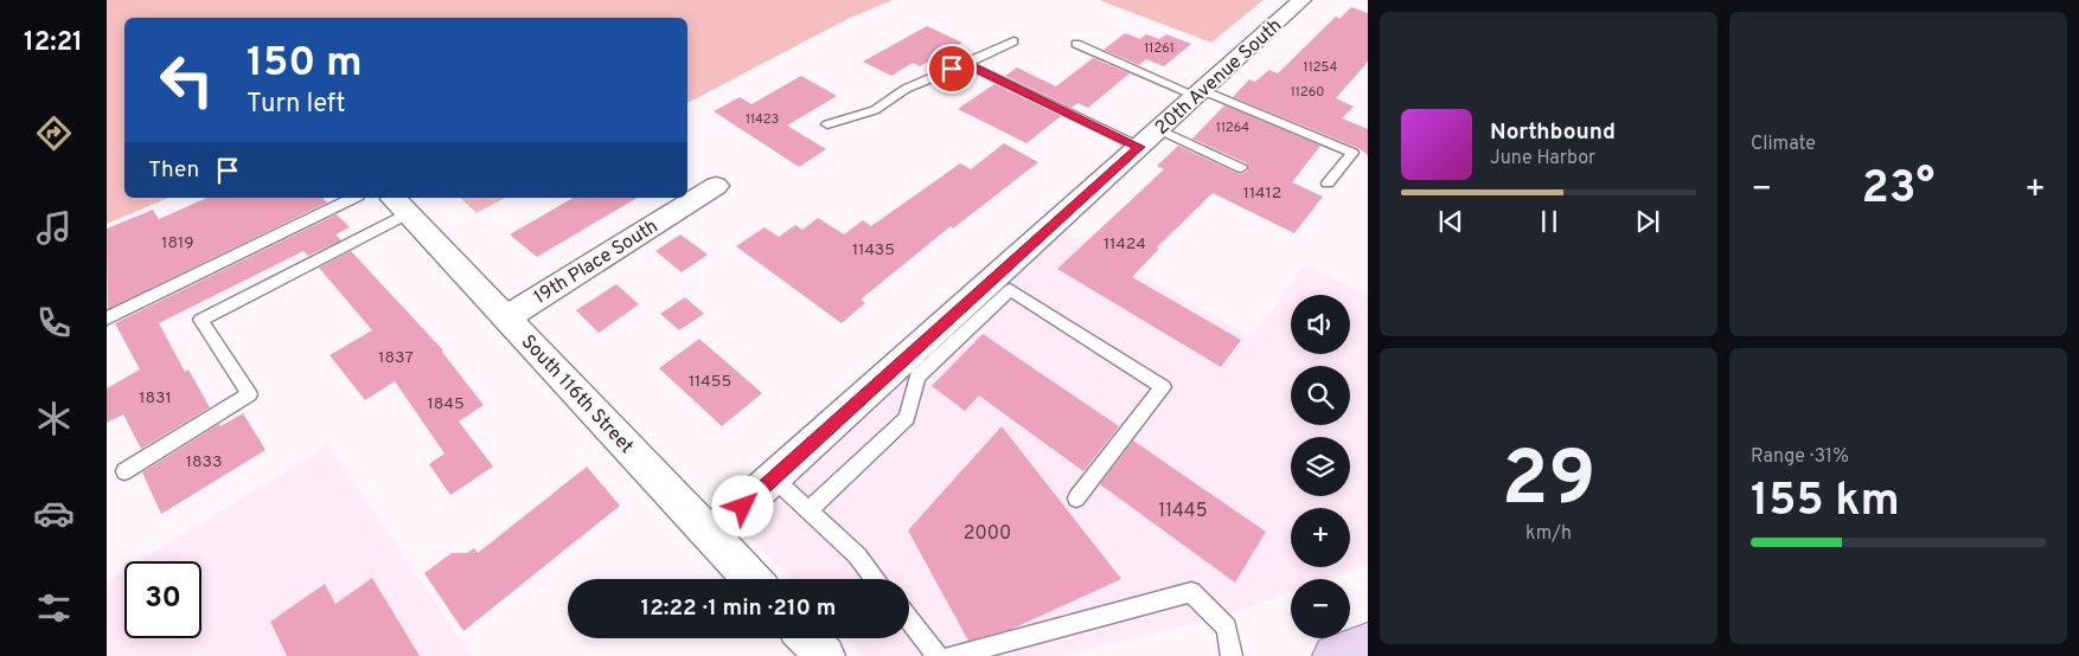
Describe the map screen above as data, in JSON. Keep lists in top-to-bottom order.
{
  "streets": {
    "street": ["20th Avenue South", "19th Place South", "South 116th Street"]
  },
  "crossings": [
    ["20th Avenue South", "South 116th Street"],
    ["19th Place South", "South 116th Street"]
  ],
  "house_numbers": [
    "11261",
    "11254",
    "11260",
    "11423",
    "11264",
    "11412",
    "1819",
    "11424",
    "11435",
    "1837",
    "11455",
    "1831",
    "1845",
    "1833",
    "11445",
    "2000"
  ],
  "page": {
    "tabs": "12:21",
    "tile": [
      "Climate",
      ["29", "km/h"],
      ["Range · 31%", "155 km"]
    ],
    "turn": ["150 m", "Turn left"],
    "song": ["Northbound", "June Harbor"],
    "then": "Then",
    "heat": ["−", "23°", "+"],
    "map_buttons": ["+", "−"],
    "limit": "30",
    "trip": "12:22 · 1 min · 210 m"
  }
}
